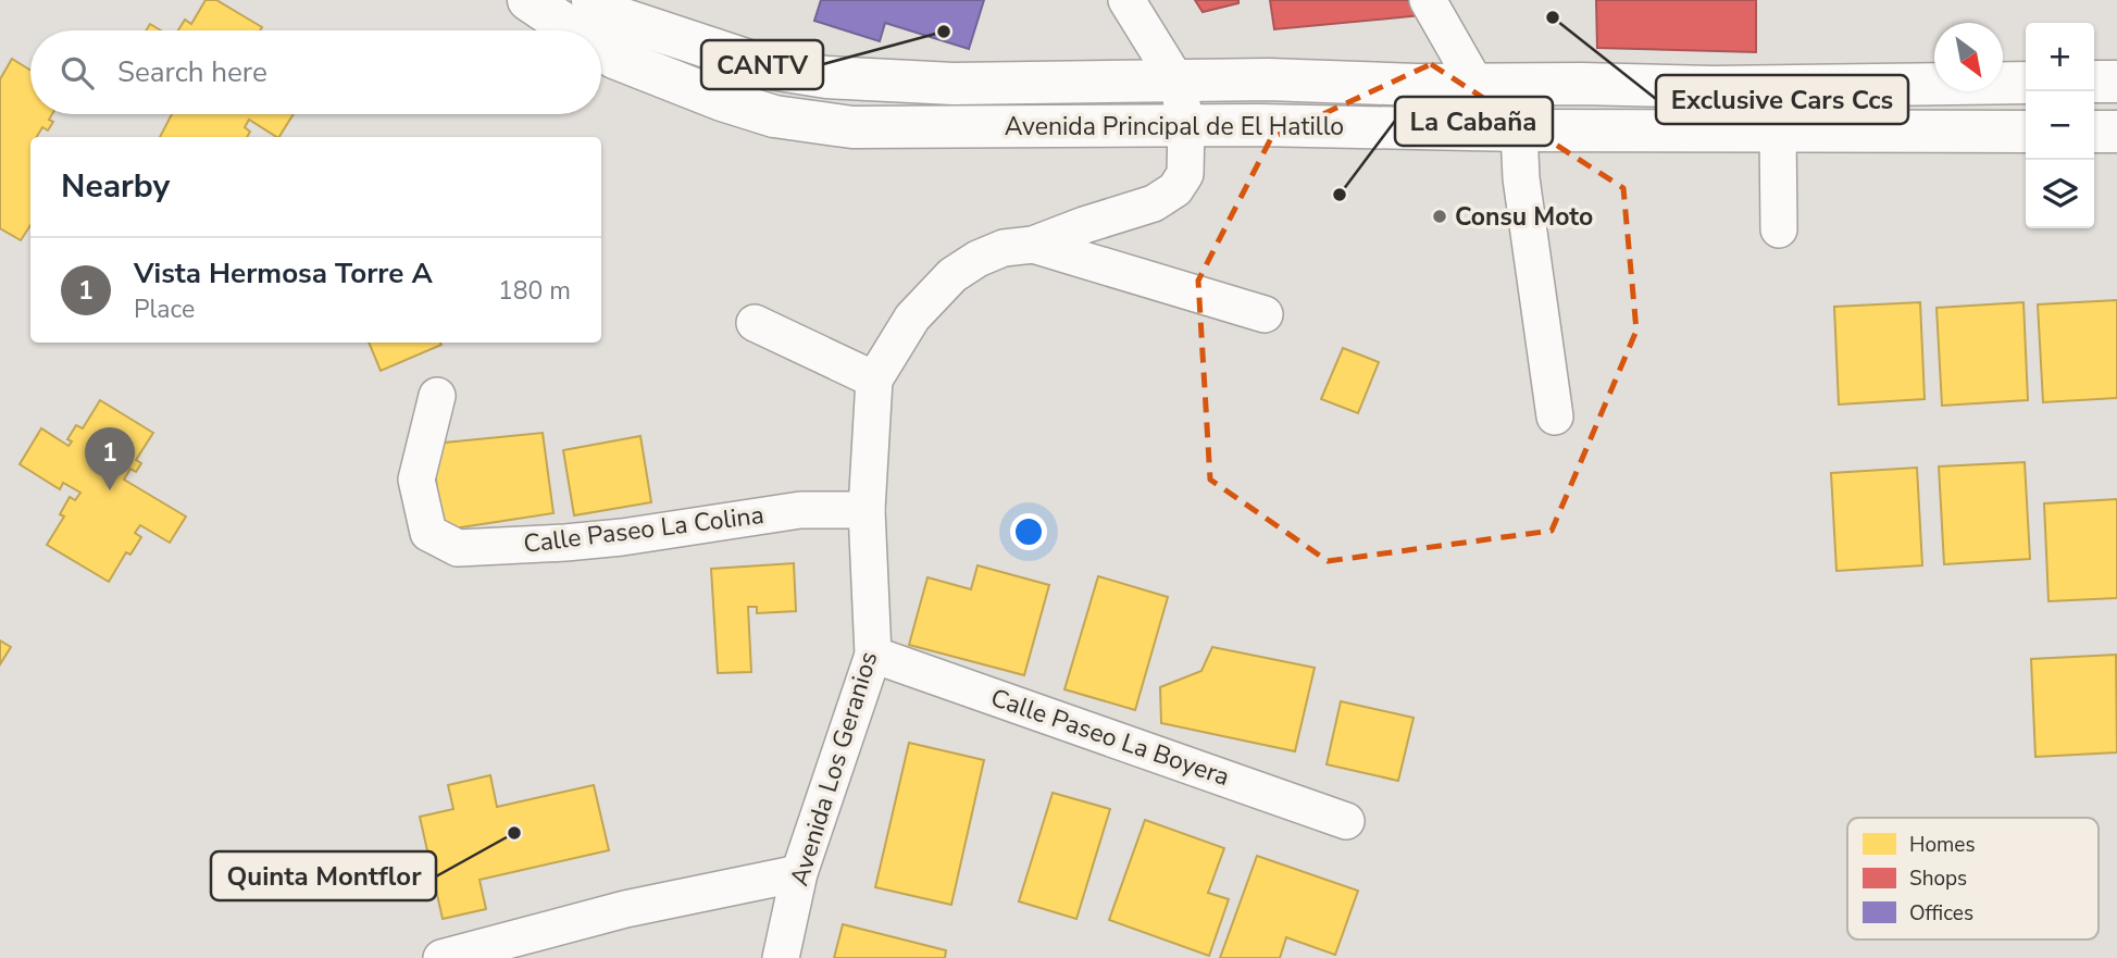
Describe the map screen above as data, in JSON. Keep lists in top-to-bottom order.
{
  "streets": {
    "main road": ["Avenida Principal de El Hatillo"],
    "street": ["Calle Paseo La Colina", "Calle Paseo La Boyera", "Avenida Los Geranios"]
  },
  "crossings": [
    ["Avenida Principal de El Hatillo", "Avenida Los Geranios"],
    ["Calle Paseo La Colina", "Avenida Los Geranios"],
    ["Calle Paseo La Boyera", "Avenida Los Geranios"]
  ],
  "places": [
    "Exclusive Cars Ccs",
    "CANTV",
    "La Cabaña",
    "Consu Moto",
    "Quinta Montflor"
  ],
  "legend": ["Homes", "Shops", "Offices"],
  "north": "bottom right",
  "page": {
    "map_buttons": ["+", "−"],
    "search": "Search here",
    "heading": "Nearby",
    "list": [
      {
        "mark": "1",
        "name": "Vista Hermosa Torre A",
        "note": "Place",
        "value": "180 m"
      }
    ],
    "pins": "1"
  }
}
